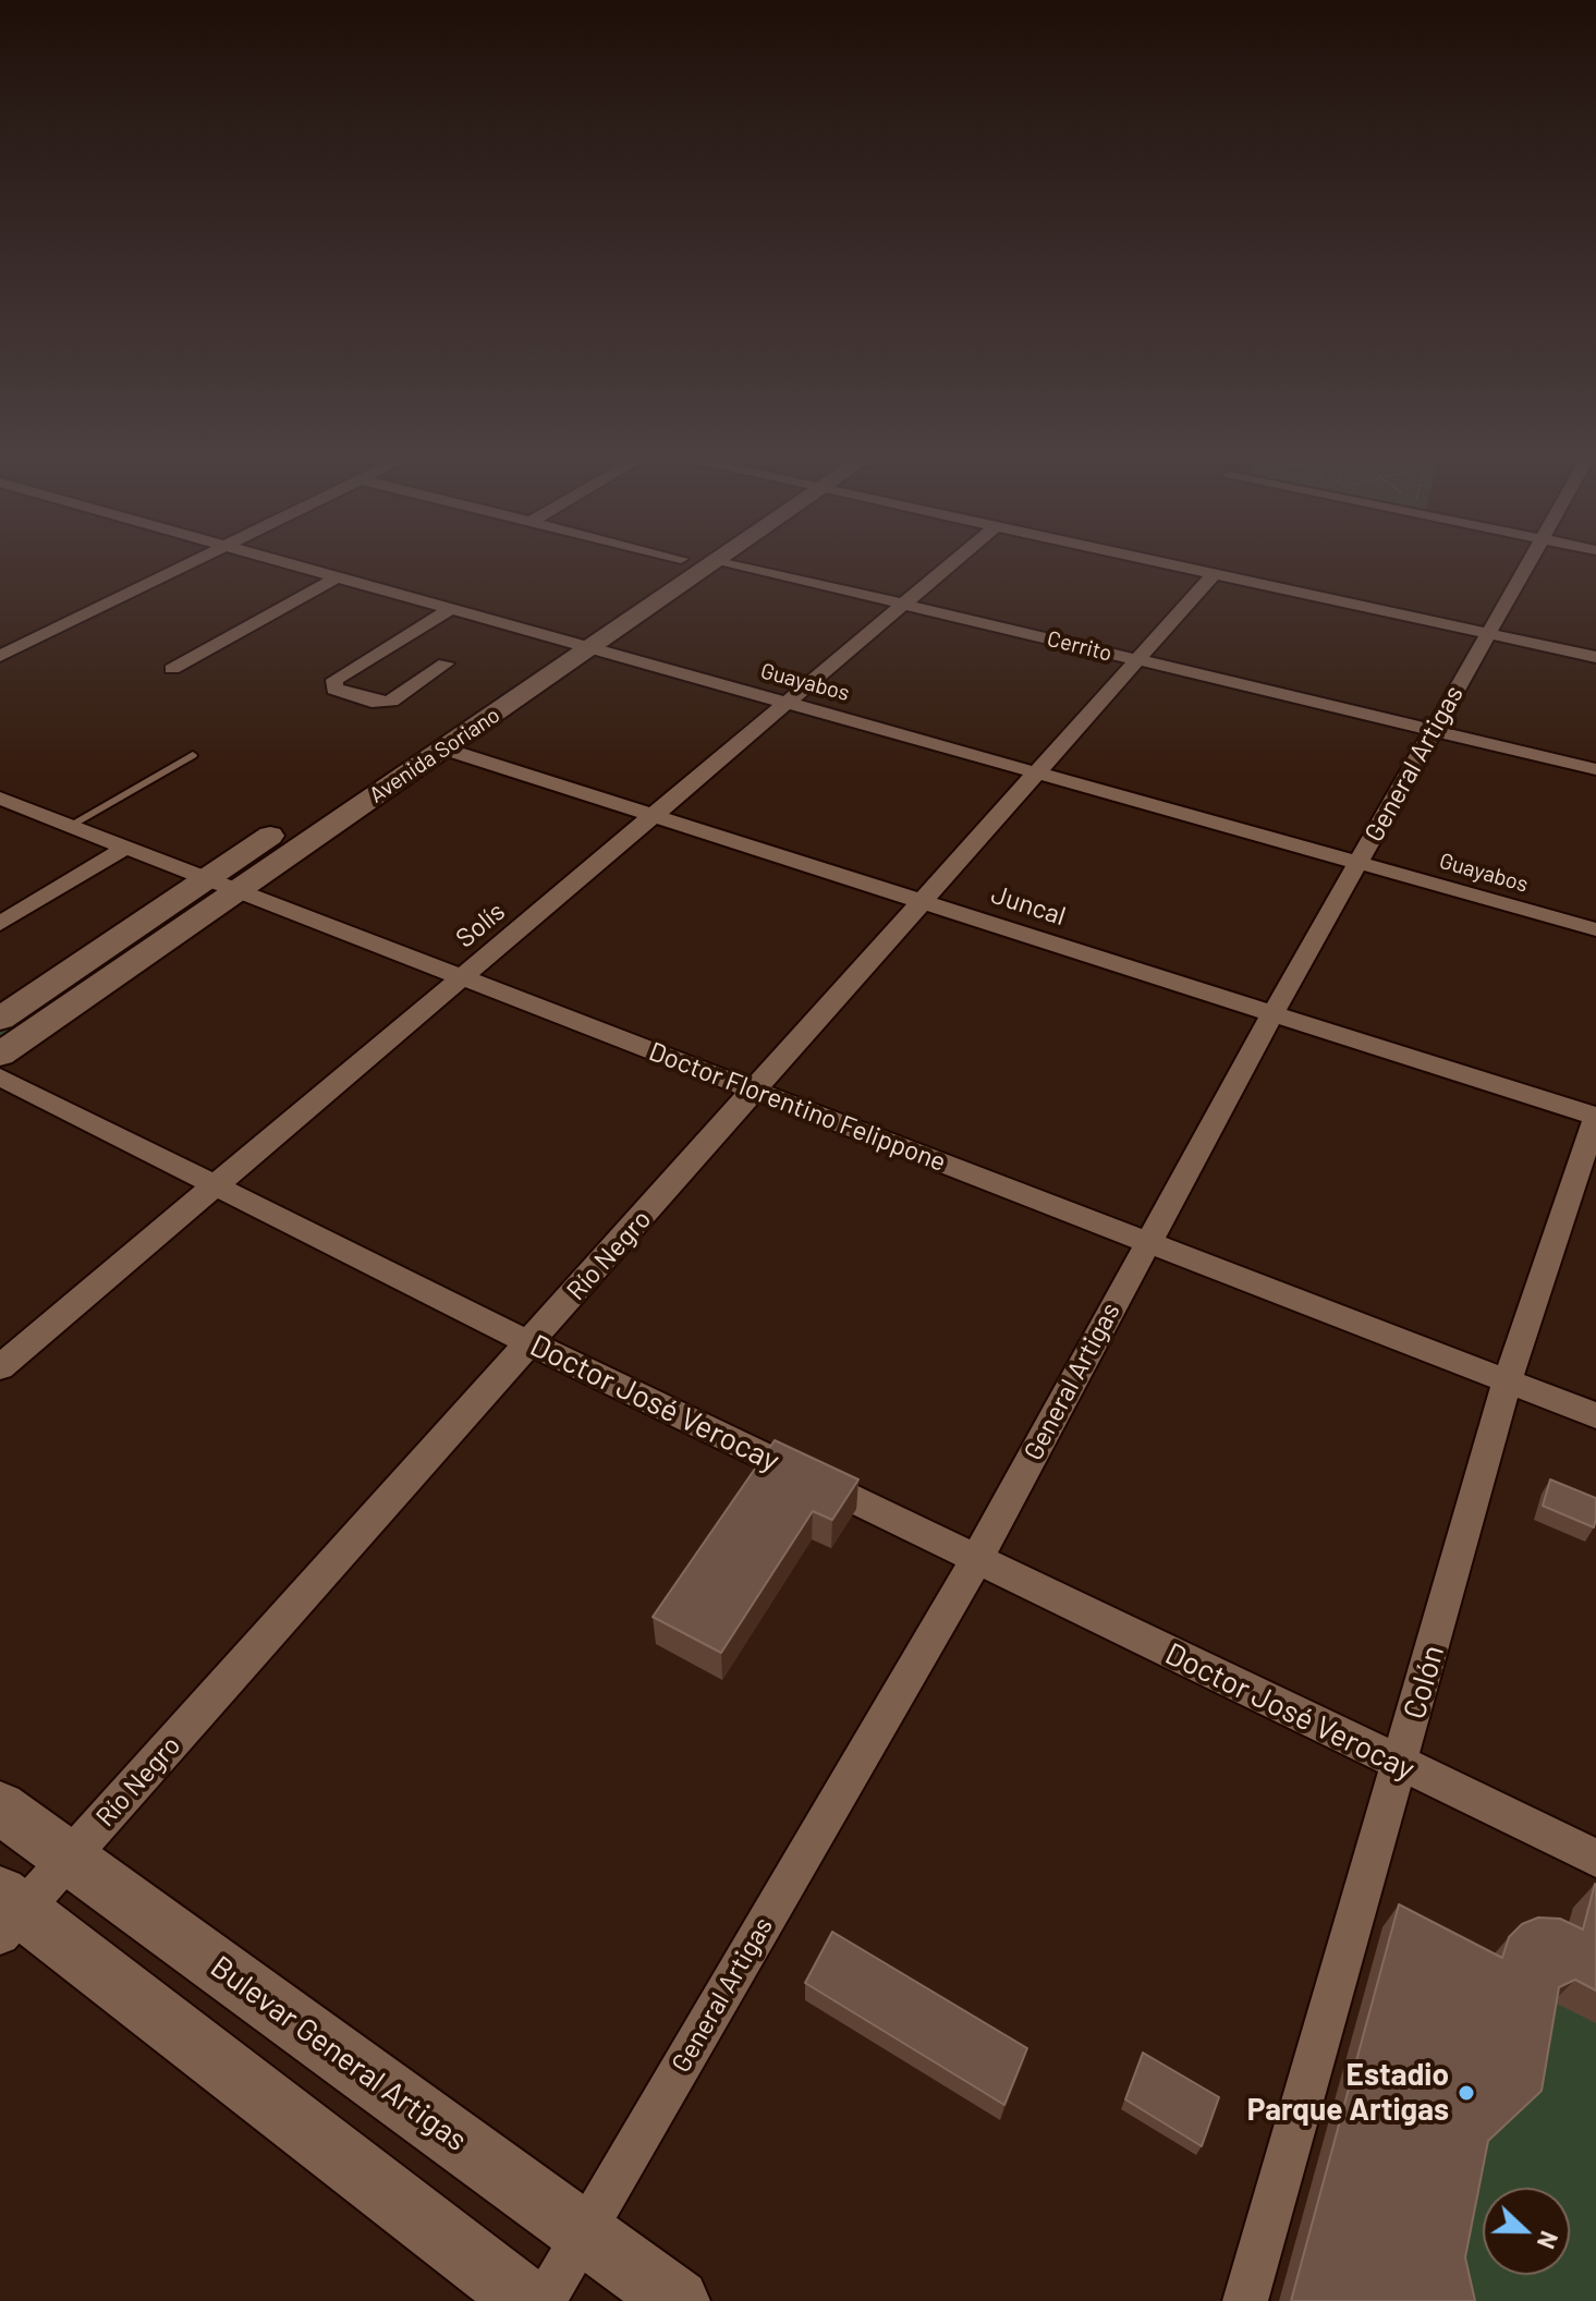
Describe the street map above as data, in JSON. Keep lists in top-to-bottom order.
{
  "streets": {
    "street": [
      "Cerrito",
      "Guayabos",
      "Avenida Soriano",
      "General Artigas",
      "Juncal",
      "Solís",
      "Doctor Florentino Felippone",
      "Río Negro",
      "Doctor José Verocay",
      "Colón",
      "Bulevar General Artigas"
    ]
  },
  "crossings": [
    ["Cerrito", "General Artigas"],
    ["Cerrito", "Solís"],
    ["Cerrito", "Río Negro"],
    ["Guayabos", "Avenida Soriano"],
    ["Guayabos", "General Artigas"],
    ["Guayabos", "Solís"],
    ["Guayabos", "Río Negro"],
    ["Avenida Soriano", "Juncal"],
    ["Avenida Soriano", "Doctor Florentino Felippone"],
    ["General Artigas", "Juncal"],
    ["General Artigas", "Doctor Florentino Felippone"],
    ["General Artigas", "Doctor José Verocay"],
    ["General Artigas", "Bulevar General Artigas"],
    ["Juncal", "Solís"],
    ["Juncal", "Río Negro"],
    ["Juncal", "Colón"],
    ["Solís", "Doctor Florentino Felippone"],
    ["Solís", "Doctor José Verocay"],
    ["Doctor Florentino Felippone", "Río Negro"],
    ["Doctor Florentino Felippone", "Colón"],
    ["Río Negro", "Doctor José Verocay"],
    ["Río Negro", "Bulevar General Artigas"],
    ["Doctor José Verocay", "Colón"]
  ],
  "places": ["Estadio Parque Artigas"],
  "north": "right"
}
